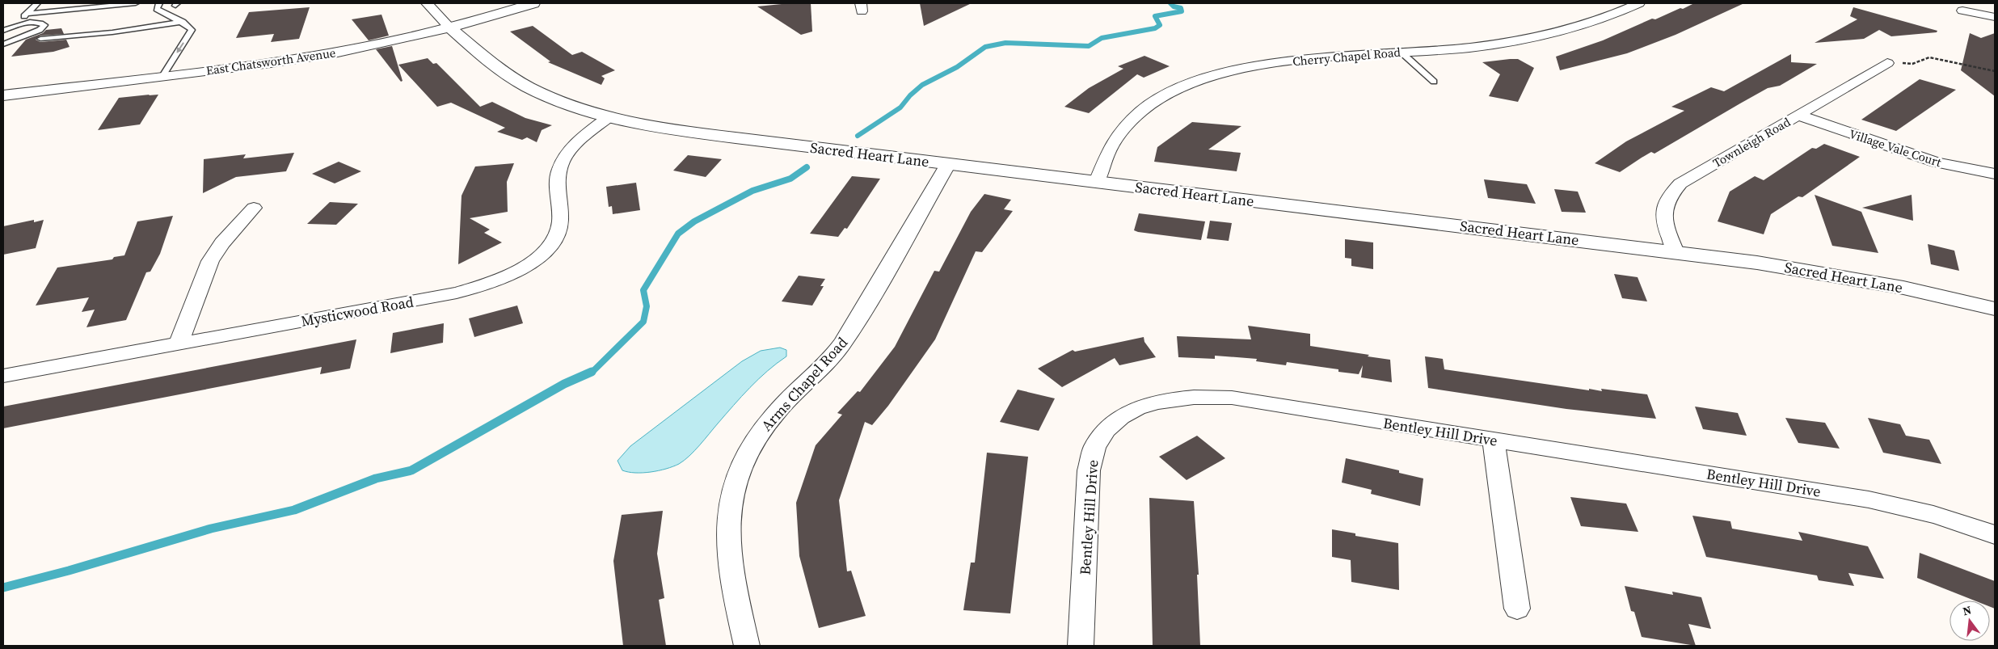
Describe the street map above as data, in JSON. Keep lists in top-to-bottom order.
{
  "streets": {
    "street": [
      "Cherry Chapel Road",
      "East Chatsworth Avenue",
      "Townleigh Road",
      "Village Vale Court",
      "Sacred Heart Lane",
      "Mysticwood Road",
      "Arms Chapel Road",
      "Bentley Hill Drive"
    ]
  },
  "crossings": [
    ["Cherry Chapel Road", "Sacred Heart Lane"],
    ["East Chatsworth Avenue", "Sacred Heart Lane"],
    ["Townleigh Road", "Village Vale Court"],
    ["Townleigh Road", "Sacred Heart Lane"],
    ["Sacred Heart Lane", "Mysticwood Road"],
    ["Sacred Heart Lane", "Arms Chapel Road"]
  ],
  "north": "top"
}
